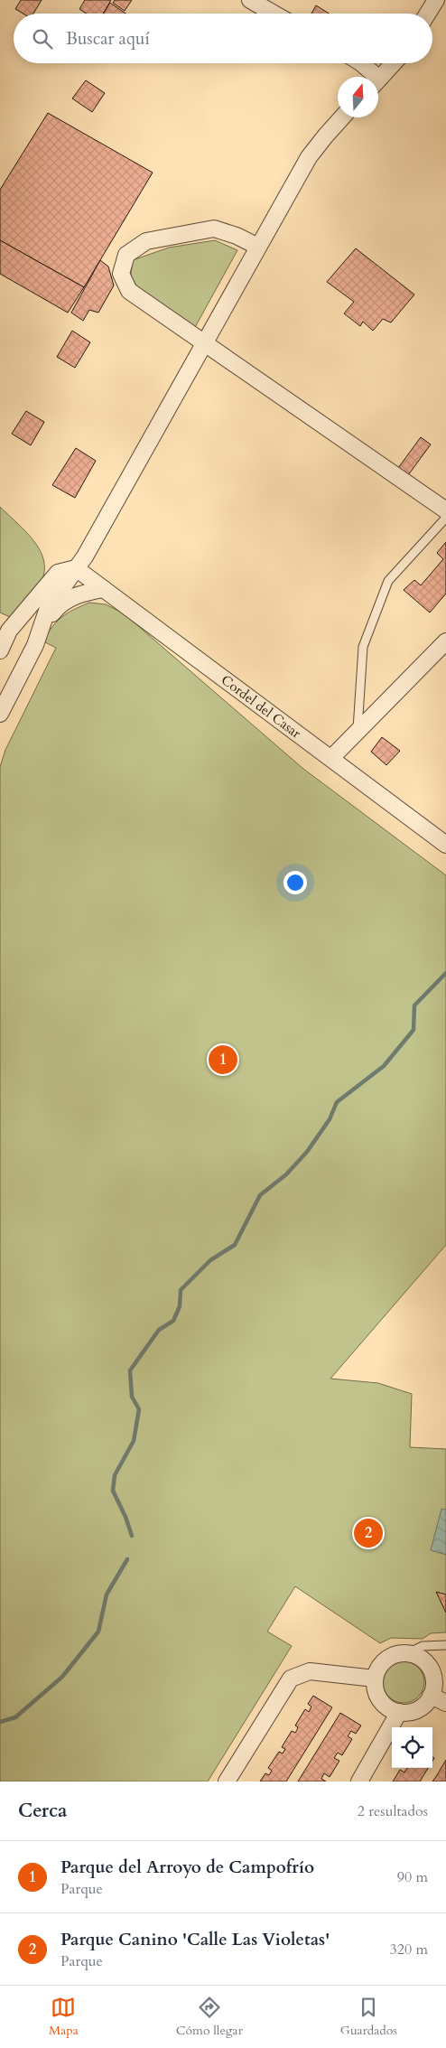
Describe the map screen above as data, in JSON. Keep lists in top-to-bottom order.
{
  "streets": {
    "street": ["Cordel del Casar"]
  },
  "north": "top",
  "page": {
    "search": "Buscar aquí",
    "pins": ["1", "2"],
    "heading": ["Cerca", "2 resultados"],
    "list": [
      {
        "mark": "1",
        "name": "Parque del Arroyo de Campofrío",
        "note": "Parque",
        "value": "90 m"
      },
      {
        "mark": "2",
        "name": "Parque Canino 'Calle Las Violetas'",
        "note": "Parque",
        "value": "320 m"
      }
    ],
    "nav": ["Mapa", "Cómo llegar", "Guardados"]
  }
}
